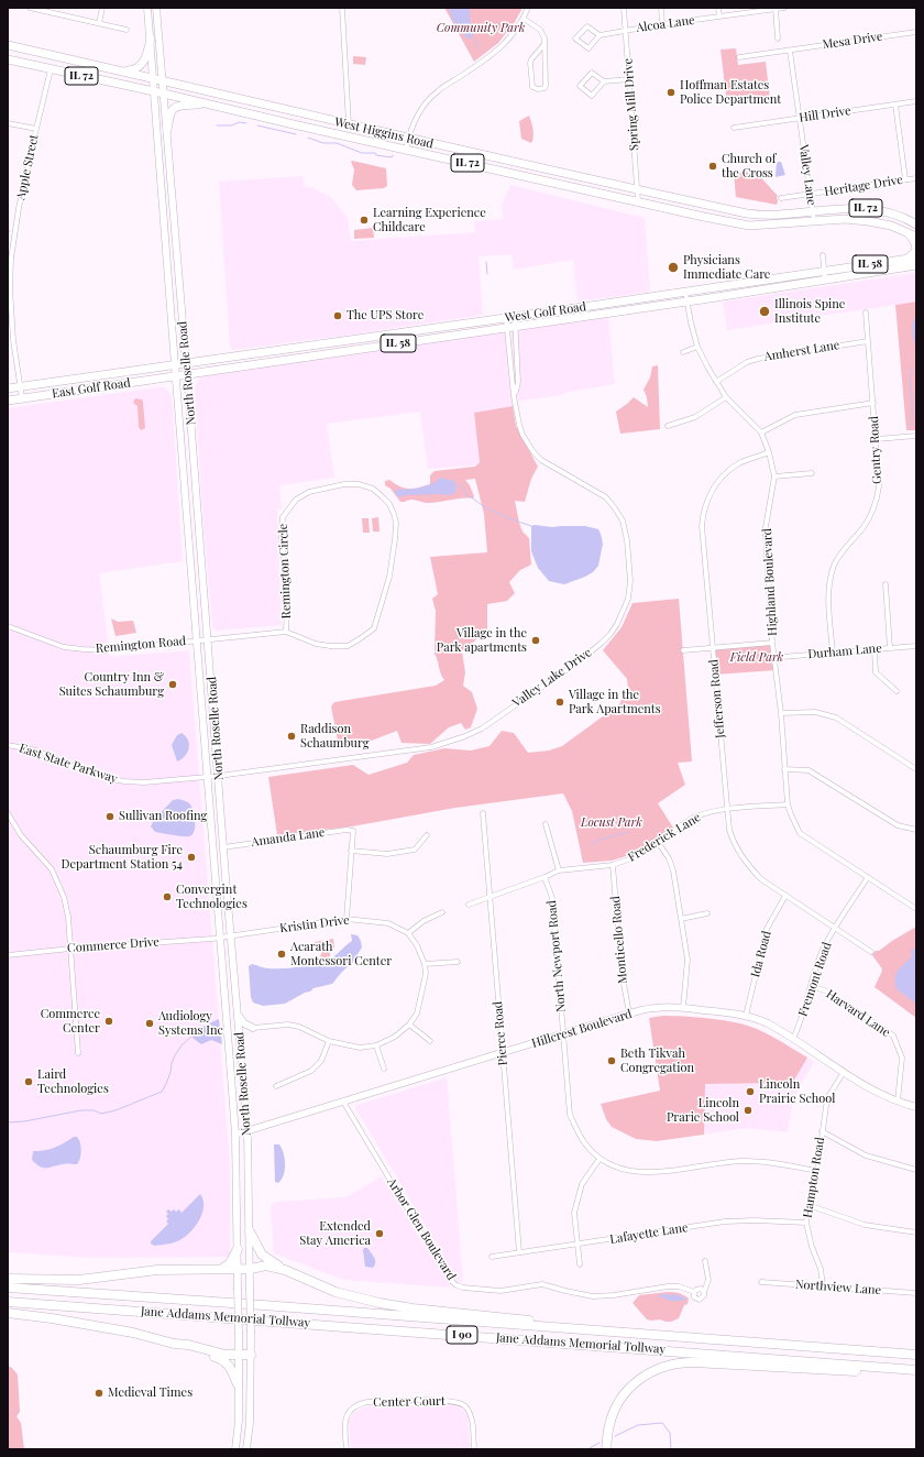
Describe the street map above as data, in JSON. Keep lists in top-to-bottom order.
{
  "streets": {
    "highway": ["Jane Addams Memorial Tollway", "I 90"],
    "main road": [
      "IL 72",
      "West Higgins Road",
      "IL 58",
      "West Golf Road",
      "North Roselle Road",
      "East Golf Road",
      "Hillcrest Boulevard"
    ],
    "street": [
      "Alcoa Lane",
      "Mesa Drive",
      "Spring Mill Drive",
      "Hill Drive",
      "Apple Street",
      "Valley Lane",
      "Heritage Drive",
      "Amherst Lane",
      "Gentry Road",
      "Remington Circle",
      "Highland Boulevard",
      "Remington Road",
      "Durham Lane",
      "Valley Lake Drive",
      "Jefferson Road",
      "East State Parkway",
      "Amanda Lane",
      "Frederick Lane",
      "Kristin Drive",
      "Monticello Road",
      "Commerce Drive",
      "Ida Road",
      "North Newport Road",
      "Fremont Road",
      "Harvard Lane",
      "Pierce Road",
      "Hampton Road",
      "Arbor Glen Boulevard",
      "Lafayette Lane",
      "Northview Lane",
      "Center Court"
    ]
  },
  "crossings": [
    ["Alcoa Lane", "Spring Mill Drive"],
    ["Mesa Drive", "Valley Lane"],
    ["Spring Mill Drive", "West Higgins Road"],
    ["Hill Drive", "Valley Lane"],
    ["West Higgins Road", "Apple Street"],
    ["West Higgins Road", "Valley Lane"],
    ["West Higgins Road", "North Roselle Road"],
    ["Apple Street", "East Golf Road"],
    ["Valley Lane", "Heritage Drive"],
    ["West Golf Road", "North Roselle Road"],
    ["West Golf Road", "East Golf Road"],
    ["West Golf Road", "Highland Boulevard"],
    ["West Golf Road", "Valley Lake Drive"],
    ["Amherst Lane", "Gentry Road"],
    ["Amherst Lane", "Highland Boulevard"],
    ["North Roselle Road", "East Golf Road"],
    ["North Roselle Road", "Remington Circle"],
    ["North Roselle Road", "Remington Road"],
    ["North Roselle Road", "Valley Lake Drive"],
    ["North Roselle Road", "East State Parkway"],
    ["North Roselle Road", "Amanda Lane"],
    ["North Roselle Road", "Kristin Drive"],
    ["North Roselle Road", "Commerce Drive"],
    ["North Roselle Road", "Hillcrest Boulevard"],
    ["Gentry Road", "Durham Lane"],
    ["Remington Circle", "Remington Road"],
    ["Highland Boulevard", "Durham Lane"],
    ["Highland Boulevard", "Jefferson Road"],
    ["Highland Boulevard", "Frederick Lane"],
    ["Highland Boulevard", "Fremont Road"],
    ["Valley Lake Drive", "East State Parkway"],
    ["Jefferson Road", "Frederick Lane"],
    ["Jefferson Road", "Ida Road"],
    ["Jefferson Road", "Fremont Road"],
    ["Frederick Lane", "Monticello Road"],
    ["Frederick Lane", "North Newport Road"],
    ["Frederick Lane", "Pierce Road"],
    ["Kristin Drive", "Commerce Drive"],
    ["Monticello Road", "Hillcrest Boulevard"],
    ["Ida Road", "Hillcrest Boulevard"],
    ["North Newport Road", "Hillcrest Boulevard"],
    ["North Newport Road", "Hampton Road"],
    ["Fremont Road", "Harvard Lane"],
    ["Fremont Road", "Hillcrest Boulevard"],
    ["Harvard Lane", "Hillcrest Boulevard"],
    ["Hillcrest Boulevard", "Pierce Road"],
    ["Hillcrest Boulevard", "Hampton Road"],
    ["Hillcrest Boulevard", "Arbor Glen Boulevard"],
    ["Pierce Road", "Lafayette Lane"],
    ["Hampton Road", "Lafayette Lane"],
    ["Hampton Road", "Northview Lane"]
  ],
  "parks": ["Community Park", "Field Park", "Locust Park"],
  "places": [
    "Hoffman Estates Police Department",
    "Church of the Cross",
    "Learning Experience Childcare",
    "Physicians Immediate Care",
    "Illinois Spine Institute",
    "The UPS Store",
    "Village in the Park apartments",
    "Country Inn & Suites Schaumburg",
    "Village in the Park Apartments",
    "Raddison Schaumburg",
    "Sullivan Roofing",
    "Schaumburg Fire Department Station 54",
    "Convergint Technologies",
    "Acarath Montessori Center",
    "Commerce Center",
    "Audiology Systems Inc",
    "Beth Tikvah Congregation",
    "Laird Technologies",
    "Lincoln Prairie School",
    "Lincoln Prarie School",
    "Extended Stay America",
    "Medieval Times"
  ]
}
